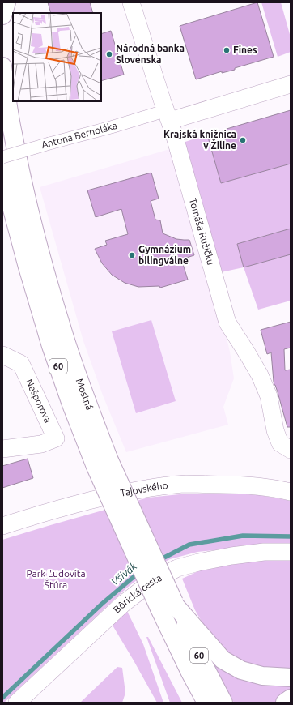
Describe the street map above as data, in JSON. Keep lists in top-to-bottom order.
{
  "streets": {
    "main road": ["60", "Mostná"],
    "street": [
      "Antona Bernoláka",
      "Tomáša Ružičku",
      "Nešporova",
      "Tajovského",
      "Bôrická cesta"
    ]
  },
  "crossings": [
    ["Antona Bernoláka", "Tomáša Ružičku"]
  ],
  "water": ["Všivák"],
  "parks": ["Park Ľudovíta Štúra"],
  "places": [
    "Fines",
    "Národná banka Slovenska",
    "Krajská knižnica v Žiline",
    "Gymnázium bilingválne"
  ]
}
